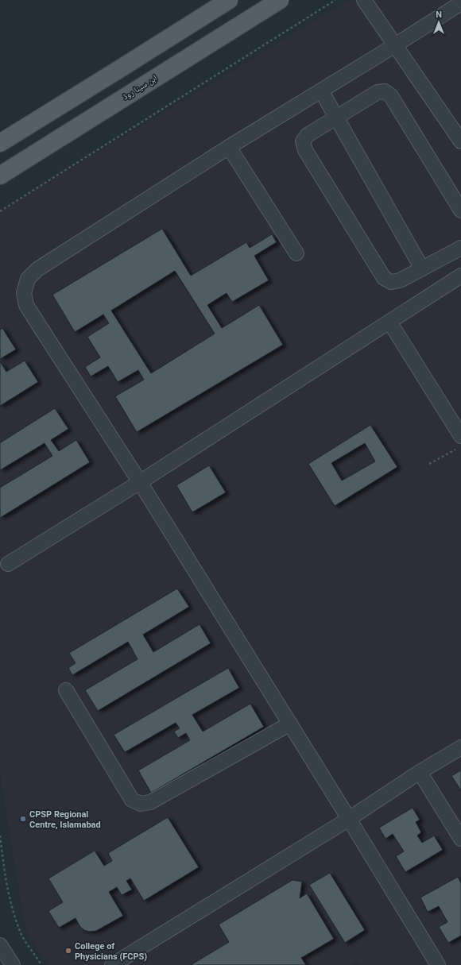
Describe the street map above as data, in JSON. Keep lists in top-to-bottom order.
{
  "streets": {
    "main road": ["ابن سینا روڈ"]
  },
  "places": ["CPSP Regional Centre, Islamabad", "College of Physicians (FCPS)"],
  "north": "top"
}
